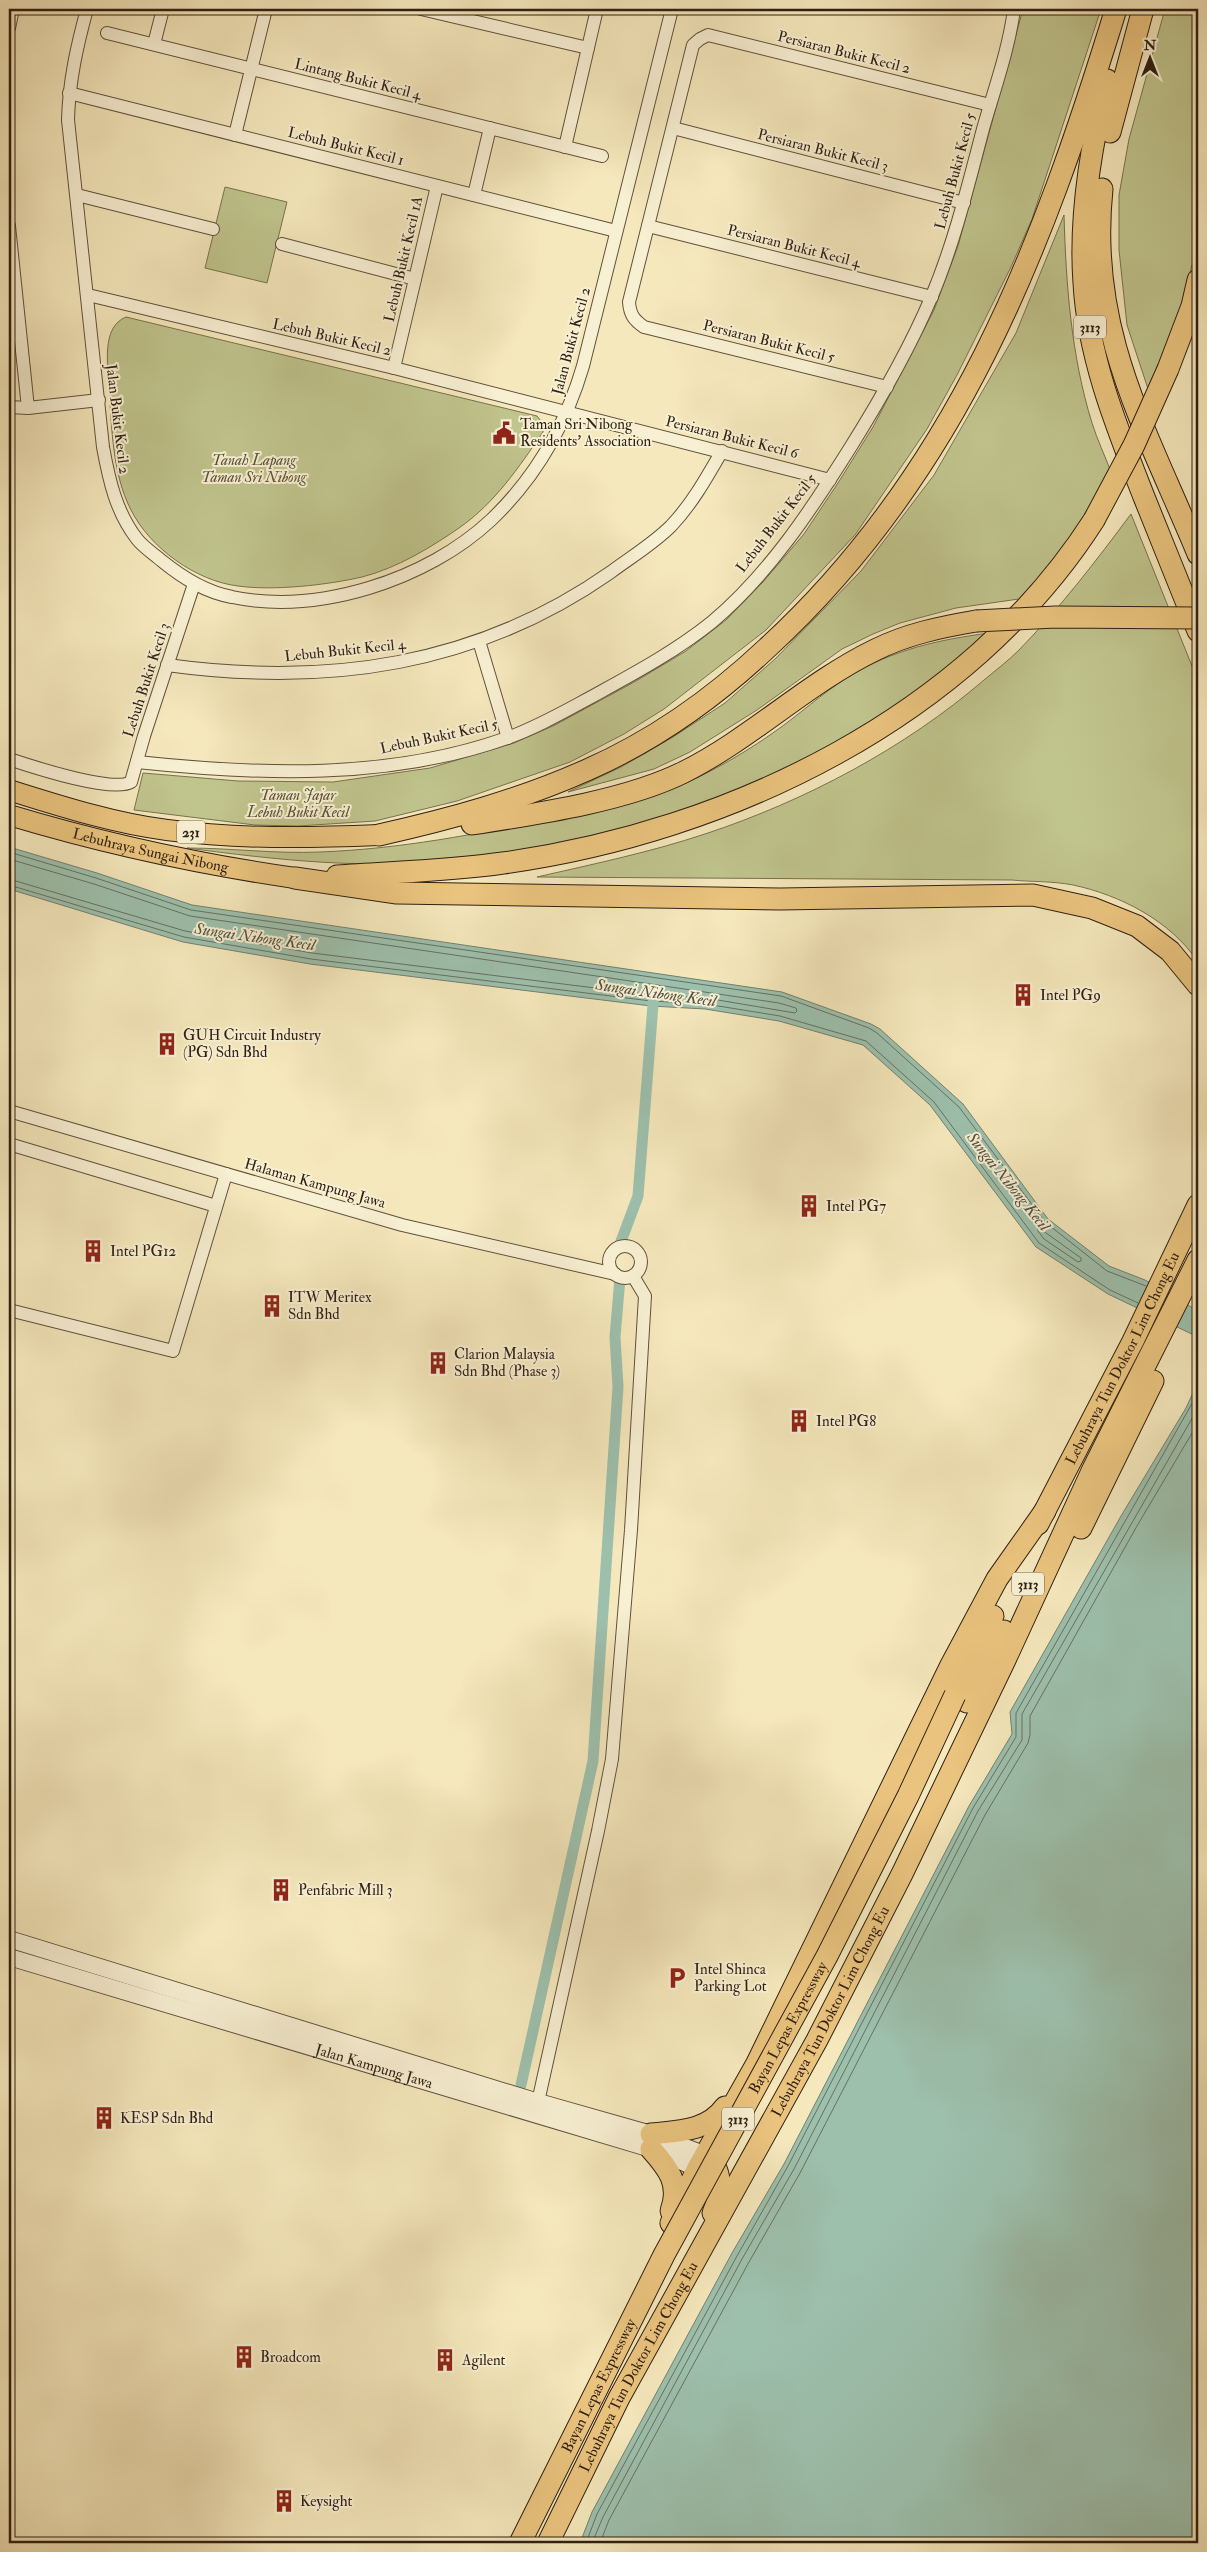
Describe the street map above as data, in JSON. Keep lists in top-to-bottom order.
{
  "streets": {
    "highway": ["3113", "Lebuhraya Tun Doktor Lim Chong Eu", "Bayan Lepas Expressway"],
    "main road": ["231", "Lebuhraya Sungai Nibong"],
    "street": [
      "Persiaran Bukit Kecil 2",
      "Lintang Bukit Kecil 4",
      "Lebuh Bukit Kecil 1",
      "Persiaran Bukit Kecil 3",
      "Lebuh Bukit Kecil 5",
      "Persiaran Bukit Kecil 4",
      "Lebuh Bukit Kecil 1A",
      "Lebuh Bukit Kecil 2",
      "Jalan Bukit Kecil 2",
      "Persiaran Bukit Kecil 5",
      "Persiaran Bukit Kecil 6",
      "Lebuh Bukit Kecil 4",
      "Lebuh Bukit Kecil 3",
      "Halaman Kampung Jawa",
      "Jalan Kampung Jawa"
    ]
  },
  "crossings": [
    ["Persiaran Bukit Kecil 2", "Persiaran Bukit Kecil 3"],
    ["Persiaran Bukit Kecil 2", "Lebuh Bukit Kecil 5"],
    ["Lebuh Bukit Kecil 1", "Lebuh Bukit Kecil 1A"],
    ["Lebuh Bukit Kecil 1", "Jalan Bukit Kecil 2"],
    ["Persiaran Bukit Kecil 3", "Lebuh Bukit Kecil 5"],
    ["Lebuh Bukit Kecil 5", "Persiaran Bukit Kecil 4"],
    ["Lebuh Bukit Kecil 5", "Persiaran Bukit Kecil 5"],
    ["Lebuh Bukit Kecil 5", "Persiaran Bukit Kecil 6"],
    ["Lebuh Bukit Kecil 5", "Lebuh Bukit Kecil 3"],
    ["Persiaran Bukit Kecil 4", "Persiaran Bukit Kecil 5"],
    ["Lebuh Bukit Kecil 1A", "Lebuh Bukit Kecil 2"],
    ["Lebuh Bukit Kecil 2", "Jalan Bukit Kecil 2"],
    ["Lebuh Bukit Kecil 2", "Persiaran Bukit Kecil 6"],
    ["Jalan Bukit Kecil 2", "Persiaran Bukit Kecil 6"],
    ["Jalan Bukit Kecil 2", "Lebuh Bukit Kecil 3"],
    ["Persiaran Bukit Kecil 6", "Lebuh Bukit Kecil 4"],
    ["Lebuh Bukit Kecil 4", "Lebuh Bukit Kecil 3"],
    ["Lebuhraya Tun Doktor Lim Chong Eu", "Bayan Lepas Expressway"],
    ["Lebuhraya Tun Doktor Lim Chong Eu", "Jalan Kampung Jawa"]
  ],
  "water": ["Sungai Nibong Kecil"],
  "parks": ["Tanah Lapang Taman Sri Nibong", "Taman Jajar Lebuh Bukit Kecil"],
  "places": {
    "public building": ["Taman Sri Nibong Residents' Association"],
    "building": [
      "Intel PG9",
      "GUH Circuit Industry (PG) Sdn Bhd",
      "Intel PG7",
      "Intel PG12",
      "ITW Meritex Sdn Bhd",
      "Clarion Malaysia Sdn Bhd (Phase 3)",
      "Intel PG8",
      "Penfabric Mill 3",
      "KESP Sdn Bhd",
      "Broadcom",
      "Agilent",
      "Keysight"
    ],
    "parking": ["Intel Shinca Parking Lot"]
  },
  "north": "top"
}
